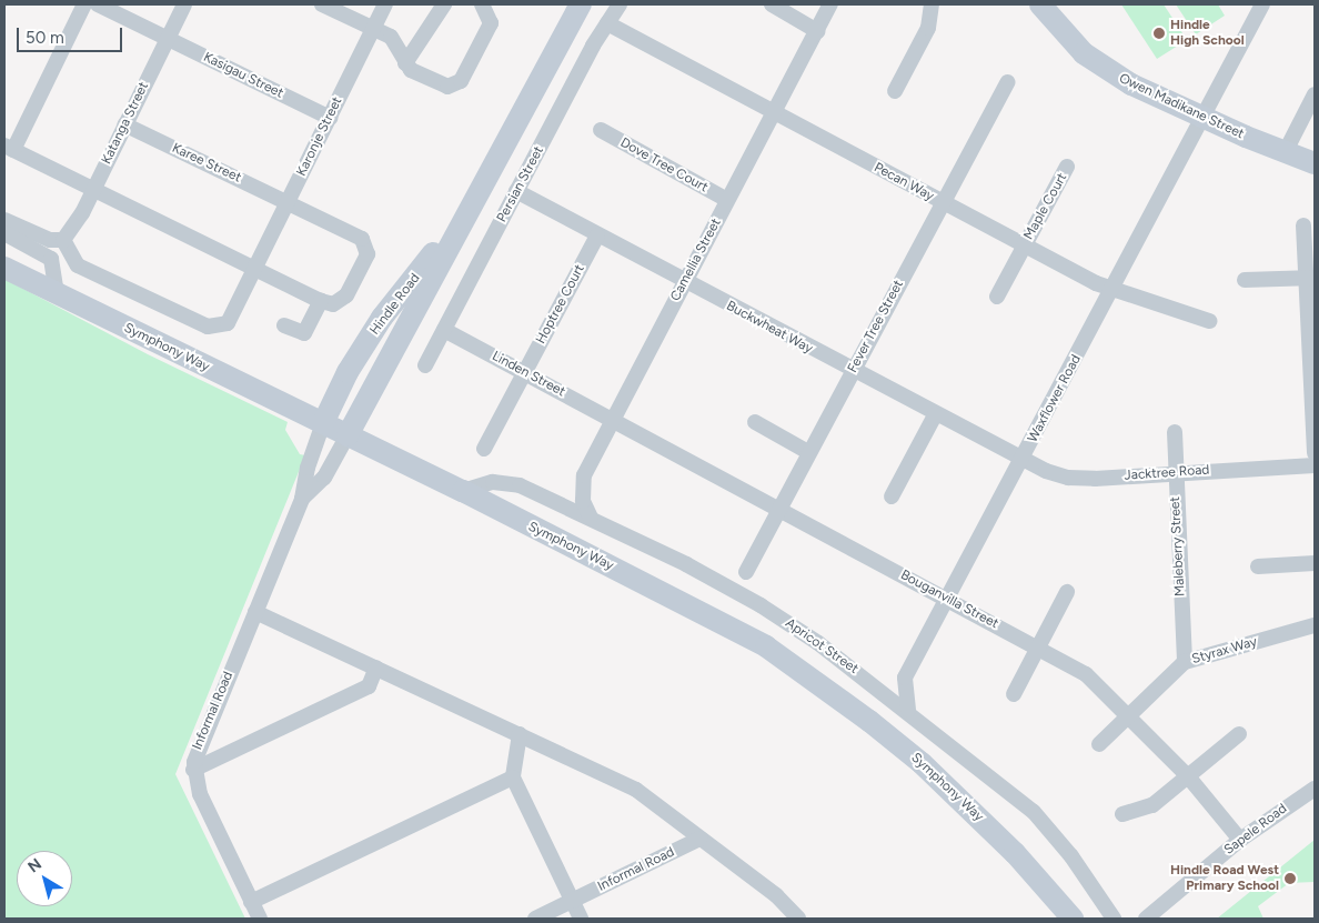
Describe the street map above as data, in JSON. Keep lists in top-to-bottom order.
{
  "streets": {
    "main road": ["Owen Madikane Street", "Hindle Road", "Symphony Way"],
    "street": [
      "Kasigau Street",
      "Katanga Street",
      "Karonje Street",
      "Karee Street",
      "Dove Tree Court",
      "Pecan Way",
      "Persian Street",
      "Maple Court",
      "Camellia Street",
      "Hoptree Court",
      "Fever Tree Street",
      "Buckwheat Way",
      "Linden Street",
      "Waxflower Road",
      "Jacktree Road",
      "Maleberry Street",
      "Bouganvilla Street",
      "Apricot Street",
      "Styrax Way",
      "Informal Road",
      "Sapele Road"
    ]
  },
  "crossings": [
    ["Kasigau Street", "Katanga Street"],
    ["Kasigau Street", "Karonje Street"],
    ["Owen Madikane Street", "Waxflower Road"],
    ["Katanga Street", "Karonje Street"],
    ["Katanga Street", "Karee Street"],
    ["Karonje Street", "Karee Street"],
    ["Dove Tree Court", "Camellia Street"],
    ["Pecan Way", "Persian Street"],
    ["Pecan Way", "Maple Court"],
    ["Pecan Way", "Camellia Street"],
    ["Pecan Way", "Fever Tree Street"],
    ["Pecan Way", "Waxflower Road"],
    ["Persian Street", "Buckwheat Way"],
    ["Persian Street", "Linden Street"],
    ["Camellia Street", "Buckwheat Way"],
    ["Camellia Street", "Linden Street"],
    ["Camellia Street", "Bouganvilla Street"],
    ["Camellia Street", "Apricot Street"],
    ["Hindle Road", "Symphony Way"],
    ["Hindle Road", "Informal Road"],
    ["Hoptree Court", "Buckwheat Way"],
    ["Hoptree Court", "Linden Street"],
    ["Fever Tree Street", "Buckwheat Way"],
    ["Fever Tree Street", "Bouganvilla Street"],
    ["Buckwheat Way", "Waxflower Road"],
    ["Buckwheat Way", "Jacktree Road"],
    ["Symphony Way", "Apricot Street"],
    ["Symphony Way", "Informal Road"],
    ["Linden Street", "Bouganvilla Street"],
    ["Waxflower Road", "Jacktree Road"],
    ["Waxflower Road", "Bouganvilla Street"],
    ["Jacktree Road", "Maleberry Street"],
    ["Maleberry Street", "Styrax Way"],
    ["Bouganvilla Street", "Styrax Way"],
    ["Bouganvilla Street", "Sapele Road"]
  ],
  "places": ["Hindle High School", "Hindle Road West Primary School"],
  "scale_bar": "50 m",
  "north": "top left"
}
